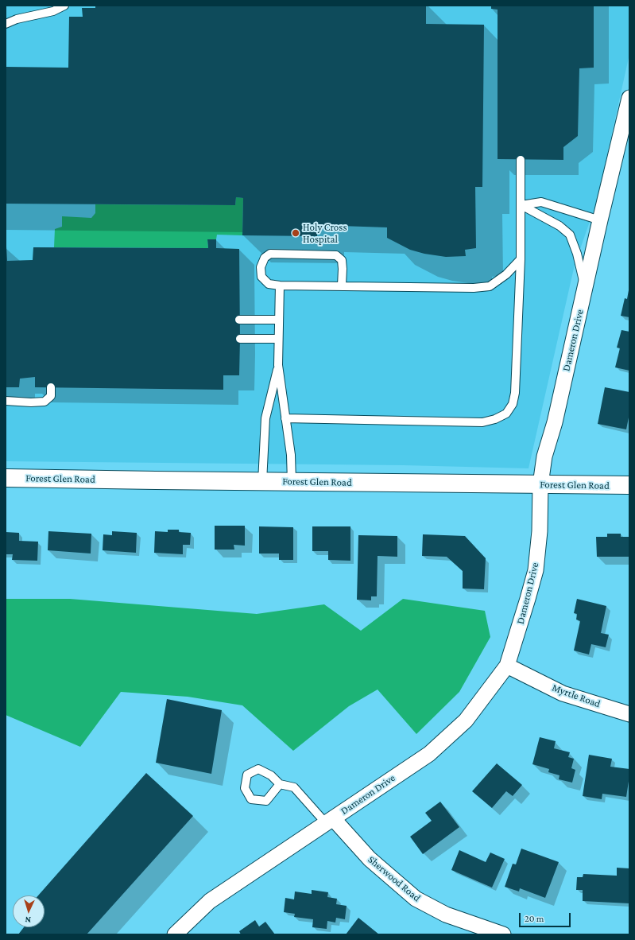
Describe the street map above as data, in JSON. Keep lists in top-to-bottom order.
{
  "streets": {
    "street": [
      "Dameron Drive",
      "Forest Glen Road",
      "Myrtle Road",
      "Sherwood Road"
    ]
  },
  "crossings": [
    ["Dameron Drive", "Forest Glen Road"],
    ["Dameron Drive", "Myrtle Road"],
    ["Dameron Drive", "Sherwood Road"]
  ],
  "places": ["Holy Cross Hospital"],
  "scale_bar": "20 m",
  "north": "bottom"
}
